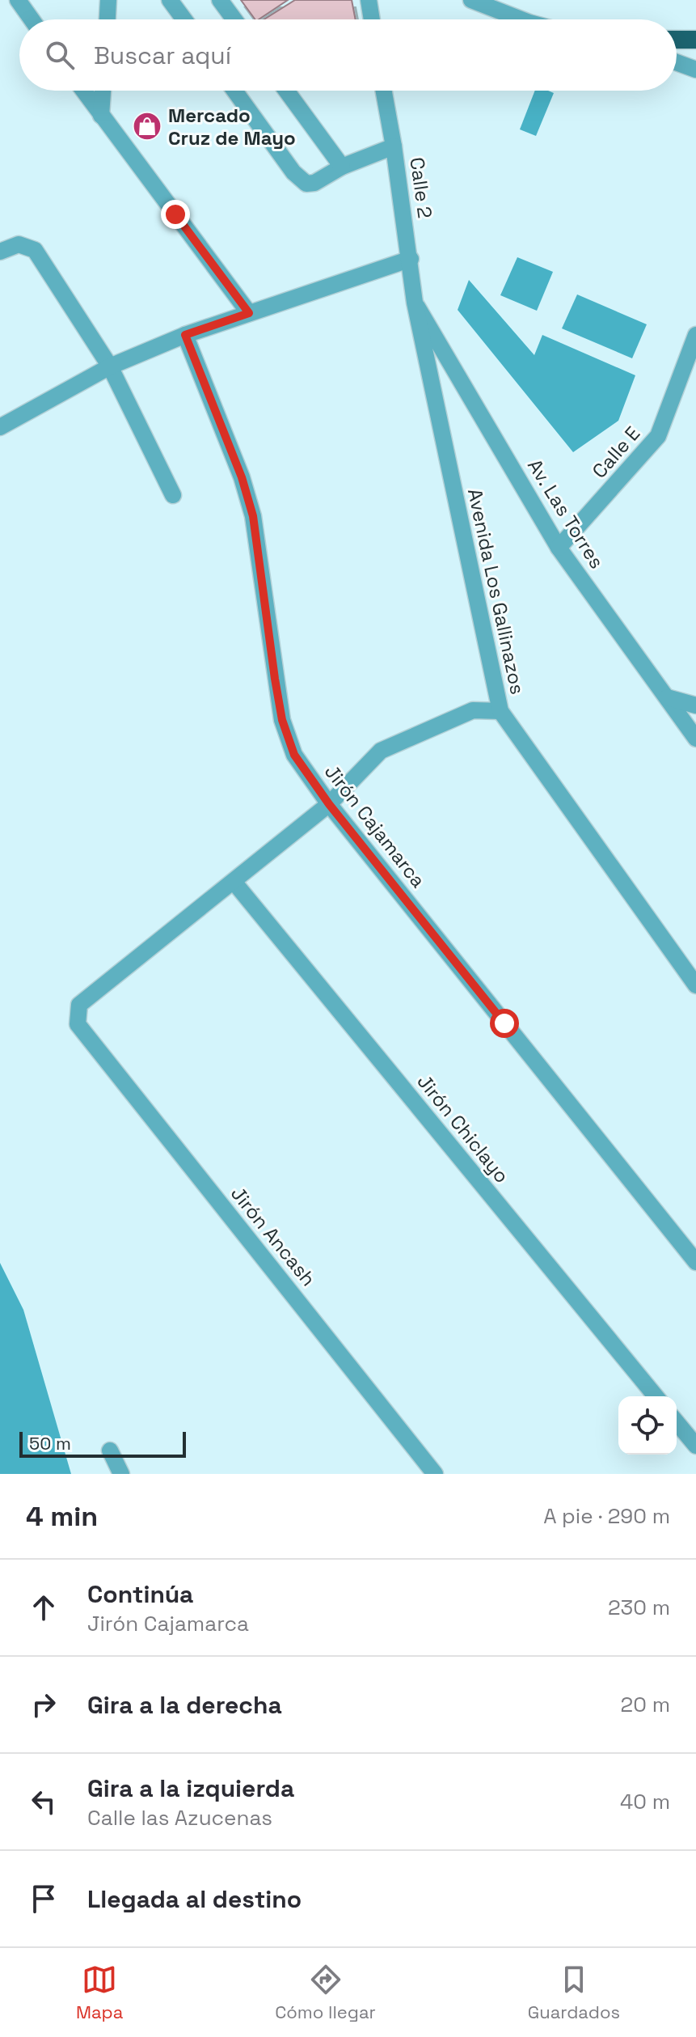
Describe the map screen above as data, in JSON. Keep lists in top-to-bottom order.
{
  "streets": {
    "street": [
      "Calle 2",
      "Calle E",
      "Av. Las Torres",
      "Avenida Los Gallinazos",
      "Jirón Cajamarca",
      "Jirón Chiclayo",
      "Jirón Ancash"
    ]
  },
  "crossings": [
    ["Calle 2", "Av. Las Torres"],
    ["Calle 2", "Avenida Los Gallinazos"],
    ["Calle E", "Av. Las Torres"],
    ["Av. Las Torres", "Avenida Los Gallinazos"],
    ["Jirón Chiclayo", "Jirón Ancash"]
  ],
  "places": {
    "shop": ["Mercado Cruz de Mayo"]
  },
  "scale_bar": "50 m",
  "page": {
    "search": "Buscar aquí",
    "scale": "50 m",
    "heading": ["4 min", "A pie · 290 m"],
    "list": [
      ["Continúa", "Jirón Cajamarca", "230 m"],
      ["Gira a la derecha", "20 m"],
      ["Gira a la izquierda", "Calle las Azucenas", "40 m"],
      "Llegada al destino"
    ],
    "nav": ["Mapa", "Cómo llegar", "Guardados"]
  }
}
